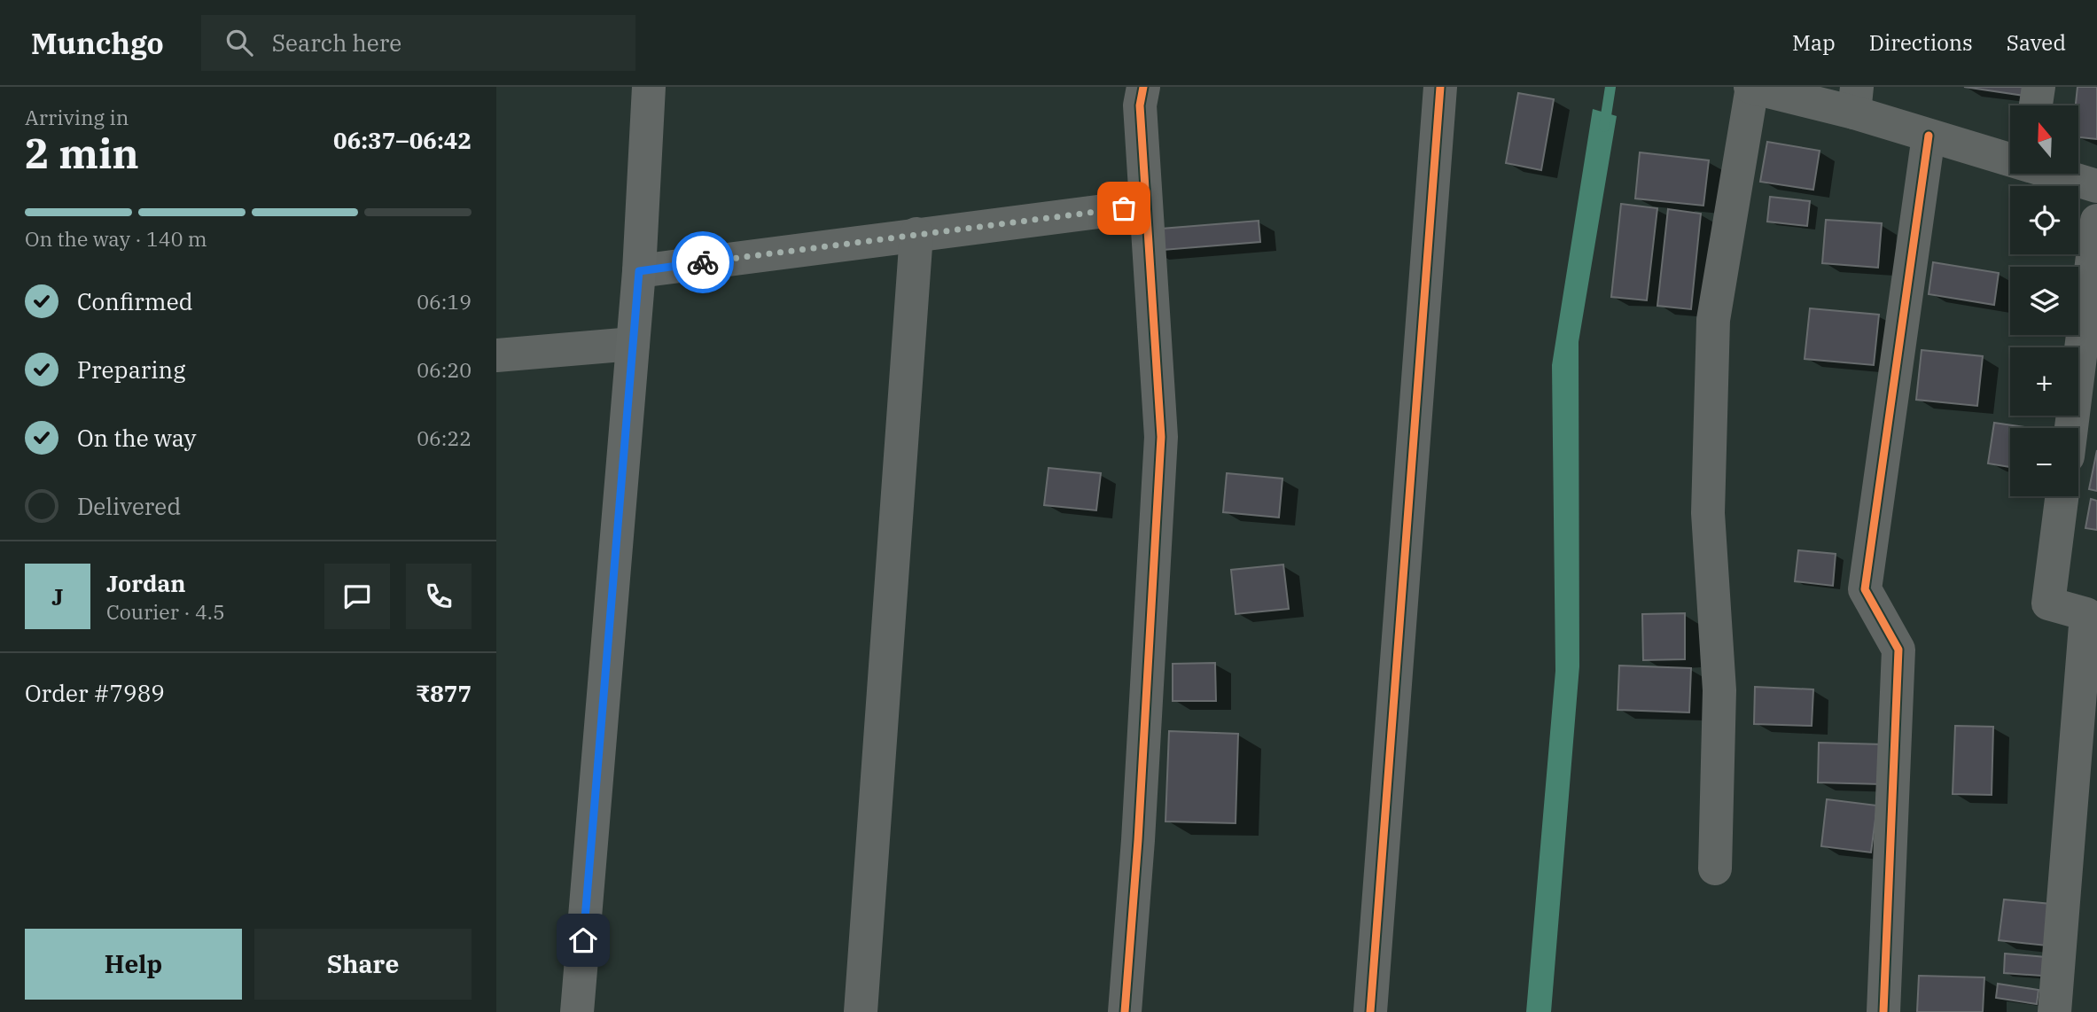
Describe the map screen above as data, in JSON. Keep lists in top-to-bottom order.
{
  "north": "top",
  "page": {
    "header": "Munchgo",
    "search": "Search here",
    "nav": ["Map", "Directions", "Saved"],
    "heading": ["2 min", "Arriving in", "06:37–06:42"],
    "panel": [
      "Jordan",
      "Courier · 4.5",
      "Order #7989",
      "₹877"
    ],
    "map_buttons": ["+", "−"],
    "bar": "On the way · 140 m",
    "list": [
      ["Confirmed", "06:19"],
      ["Preparing", "06:20"],
      ["On the way", "06:22"],
      "Delivered"
    ],
    "round": "J",
    "buttons": ["Help", "Share"]
  }
}
